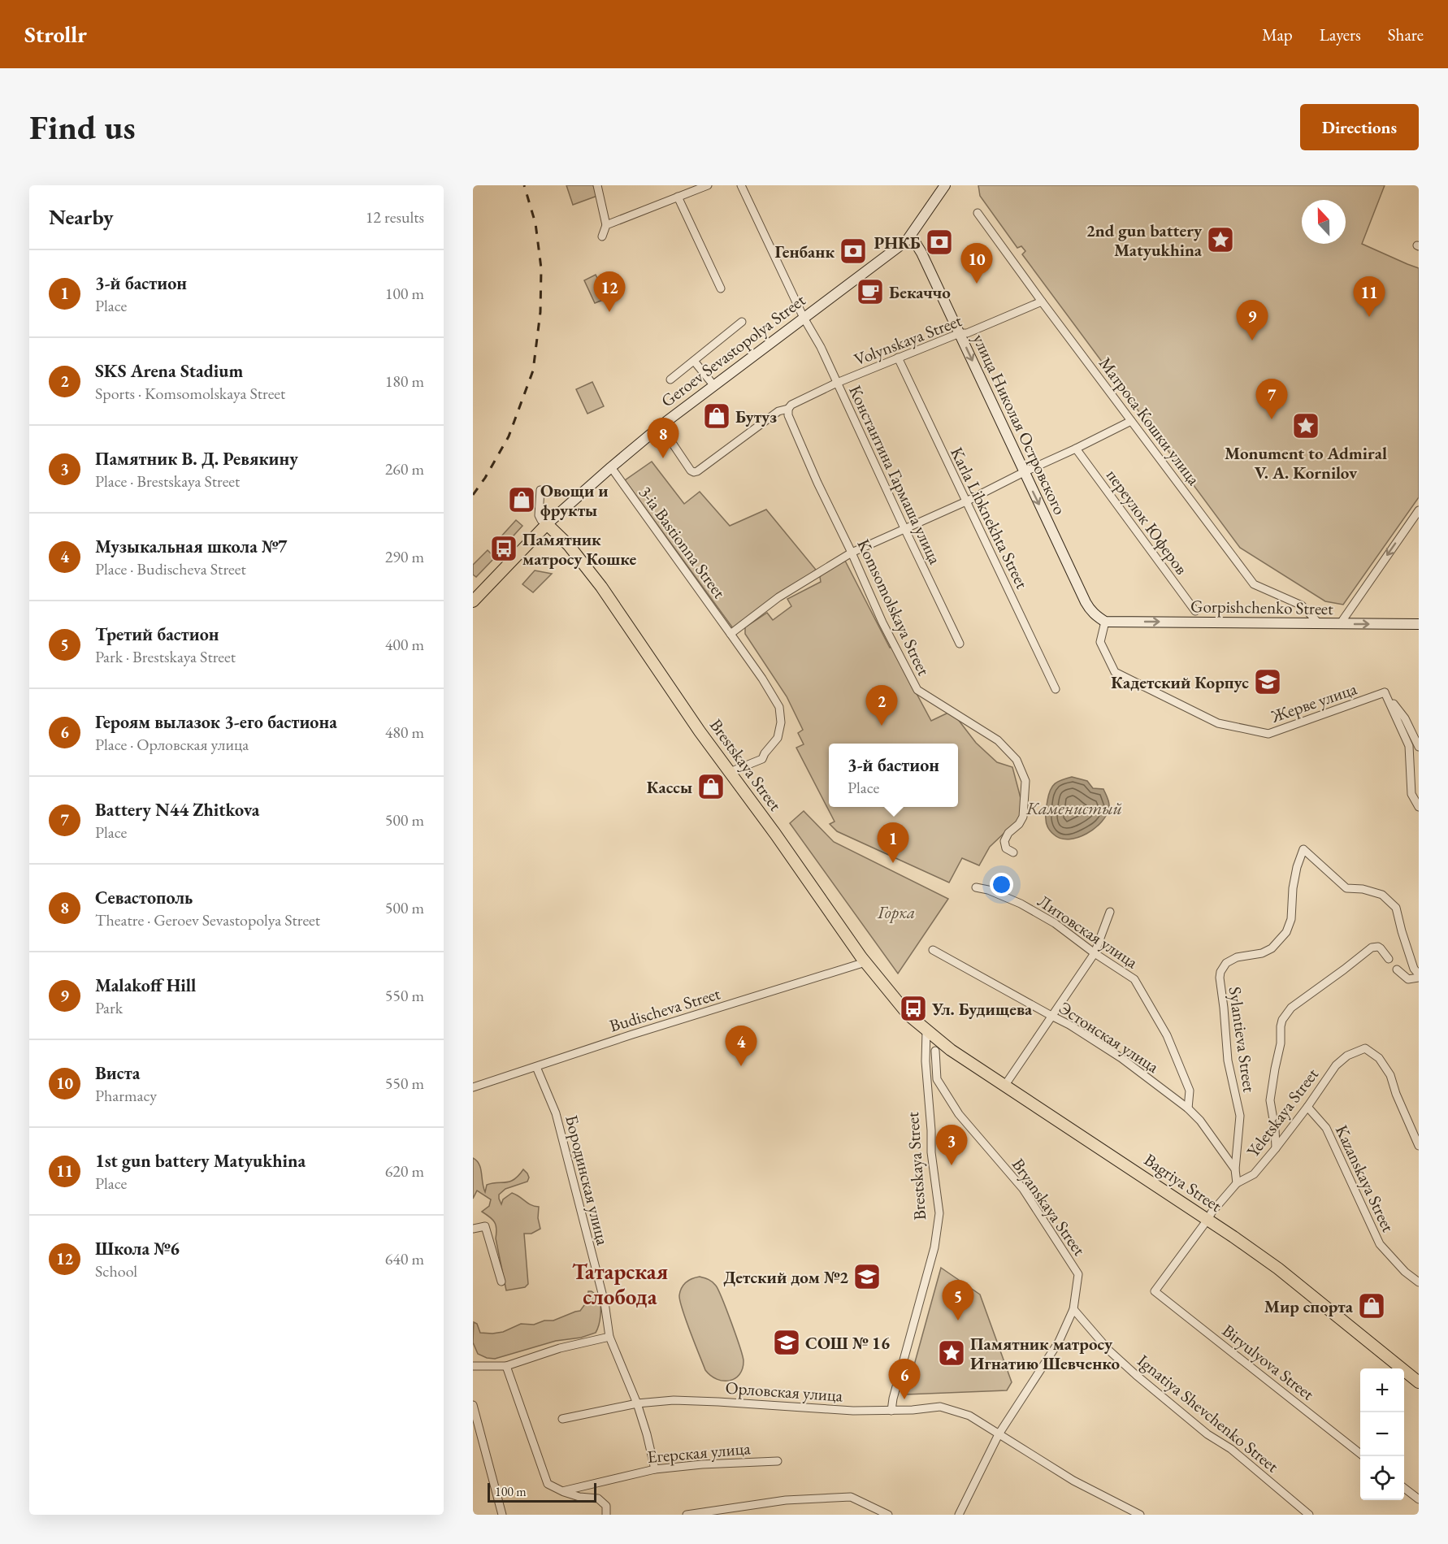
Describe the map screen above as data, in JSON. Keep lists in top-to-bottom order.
{
  "streets": {
    "main road": [
      "Geroev Sevastopolya Street",
      "улица Николая Островского",
      "Gorpishchenko Street",
      "Brestskaya Street",
      "Bagriya Street"
    ],
    "street": [
      "Volynskaya Street",
      "Матроса Кошки улица",
      "Константина Гармаша улица",
      "Karla Libknekhta Street",
      "переулок Юферов",
      "3-ia Bastionna Street",
      "Komsomolskaya Street",
      "Жерве улица",
      "Литовская улица",
      "Budischeva Street",
      "Эстонская улица",
      "Sylantieva Street",
      "Yeletskaya Street",
      "Kazanskaya Street",
      "Бородинская улица",
      "Bryanskaya Street",
      "Biryulyova Street",
      "Орловская улица",
      "Ignatiya Shevchenko Street",
      "Егерская улица"
    ]
  },
  "crossings": [
    ["Volynskaya Street", "Geroev Sevastopolya Street"],
    ["Volynskaya Street", "Матроса Кошки улица"],
    ["Volynskaya Street", "улица Николая Островского"],
    ["Volynskaya Street", "Константина Гармаша улица"],
    ["Volynskaya Street", "Karla Libknekhta Street"],
    ["Volynskaya Street", "Komsomolskaya Street"],
    ["Geroev Sevastopolya Street", "улица Николая Островского"],
    ["Geroev Sevastopolya Street", "Константина Гармаша улица"],
    ["Geroev Sevastopolya Street", "3-ia Bastionna Street"],
    ["Geroev Sevastopolya Street", "Brestskaya Street"],
    ["Матроса Кошки улица", "Gorpishchenko Street"],
    ["улица Николая Островского", "Gorpishchenko Street"],
    ["улица Николая Островского", "Жерве улица"],
    ["3-ia Bastionna Street", "Brestskaya Street"],
    ["Gorpishchenko Street", "Жерве улица"],
    ["Brestskaya Street", "Budischeva Street"],
    ["Brestskaya Street", "Bagriya Street"],
    ["Brestskaya Street", "Орловская улица"],
    ["Литовская улица", "Эстонская улица"],
    ["Budischeva Street", "Бородинская улица"],
    ["Эстонская улица", "Sylantieva Street"],
    ["Эстонская улица", "Yeletskaya Street"],
    ["Yeletskaya Street", "Kazanskaya Street"],
    ["Yeletskaya Street", "Bagriya Street"],
    ["Yeletskaya Street", "Biryulyova Street"],
    ["Бородинская улица", "Орловская улица"],
    ["Бородинская улица", "Егерская улица"],
    ["Bryanskaya Street", "Орловская улица"],
    ["Bryanskaya Street", "Ignatiya Shevchenko Street"]
  ],
  "one_way": ["улица Николая Островского", "Gorpishchenko Street"],
  "districts": ["Татарская слобода"],
  "water": ["Каменистый"],
  "parks": ["Горка"],
  "places": {
    "place": ["2nd gun battery Matyukhina", "Monument to Admiral V. A. Kornilov", "Памятник матросу Игнатию Шевченко"],
    "bank": ["РНКБ", "Генбанк"],
    "cafe": ["Бекаччо"],
    "shop": [
      "Бутуз",
      "Овощи и фрукты",
      "Кассы",
      "Мир спорта"
    ],
    "bus stop": ["Памятник матросу Кошке", "Ул. Будищева"],
    "school or university": ["Кадетский Корпус", "Детский дом №2", "СОШ № 16"]
  },
  "scale_bar": "100 m",
  "north": "top",
  "page": {
    "header": "Strollr",
    "nav": ["Map", "Layers", "Share"],
    "buttons": "Directions",
    "title": "Find us",
    "heading": ["Nearby", "12 results"],
    "pins": [
      "10",
      "12",
      "11",
      "9",
      "7",
      "8",
      "2",
      "1",
      "4",
      "3",
      "5",
      "6"
    ],
    "list": [
      {
        "mark": "1",
        "name": "3-й бастион",
        "note": "Place",
        "value": "100 m"
      },
      {
        "mark": "2",
        "name": "SKS Arena Stadium",
        "note": "Sports · Komsomolskaya Street",
        "value": "180 m"
      },
      {
        "mark": "3",
        "name": "Памятник В. Д. Ревякину",
        "note": "Place · Brestskaya Street",
        "value": "260 m"
      },
      {
        "mark": "4",
        "name": "Музыкальная школа №7",
        "note": "Place · Budischeva Street",
        "value": "290 m"
      },
      {
        "mark": "5",
        "name": "Третий бастион",
        "note": "Park · Brestskaya Street",
        "value": "400 m"
      },
      {
        "mark": "6",
        "name": "Героям вылазок 3-его бастиона",
        "note": "Place · Орловская улица",
        "value": "480 m"
      },
      {
        "mark": "7",
        "name": "Battery N44 Zhitkova",
        "note": "Place",
        "value": "500 m"
      },
      {
        "mark": "8",
        "name": "Севастополь",
        "note": "Theatre · Geroev Sevastopolya Street",
        "value": "500 m"
      },
      {
        "mark": "9",
        "name": "Malakoff Hill",
        "note": "Park",
        "value": "550 m"
      },
      {
        "mark": "10",
        "name": "Виста",
        "note": "Pharmacy",
        "value": "550 m"
      },
      {
        "mark": "11",
        "name": "1st gun battery Matyukhina",
        "note": "Place",
        "value": "620 m"
      },
      {
        "mark": "12",
        "name": "Школа №6",
        "note": "School",
        "value": "640 m"
      }
    ],
    "popup": ["3-й бастион", "Place"],
    "map_buttons": ["+", "−"],
    "scale": "100 m"
  }
}
